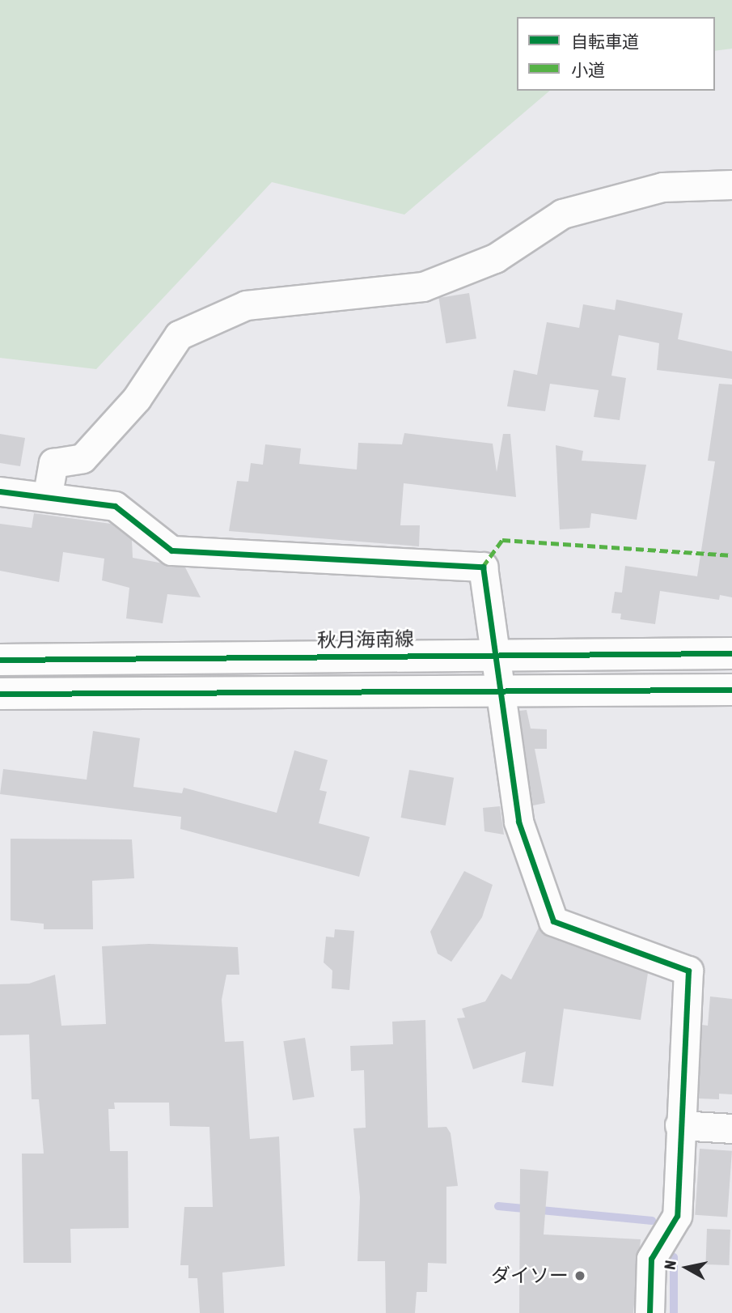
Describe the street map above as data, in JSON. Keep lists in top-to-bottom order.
{
  "streets": {
    "main road": ["秋月海南線"]
  },
  "places": ["ダイソー"],
  "legend": ["自転車道", "小道"],
  "north": "left"
}
